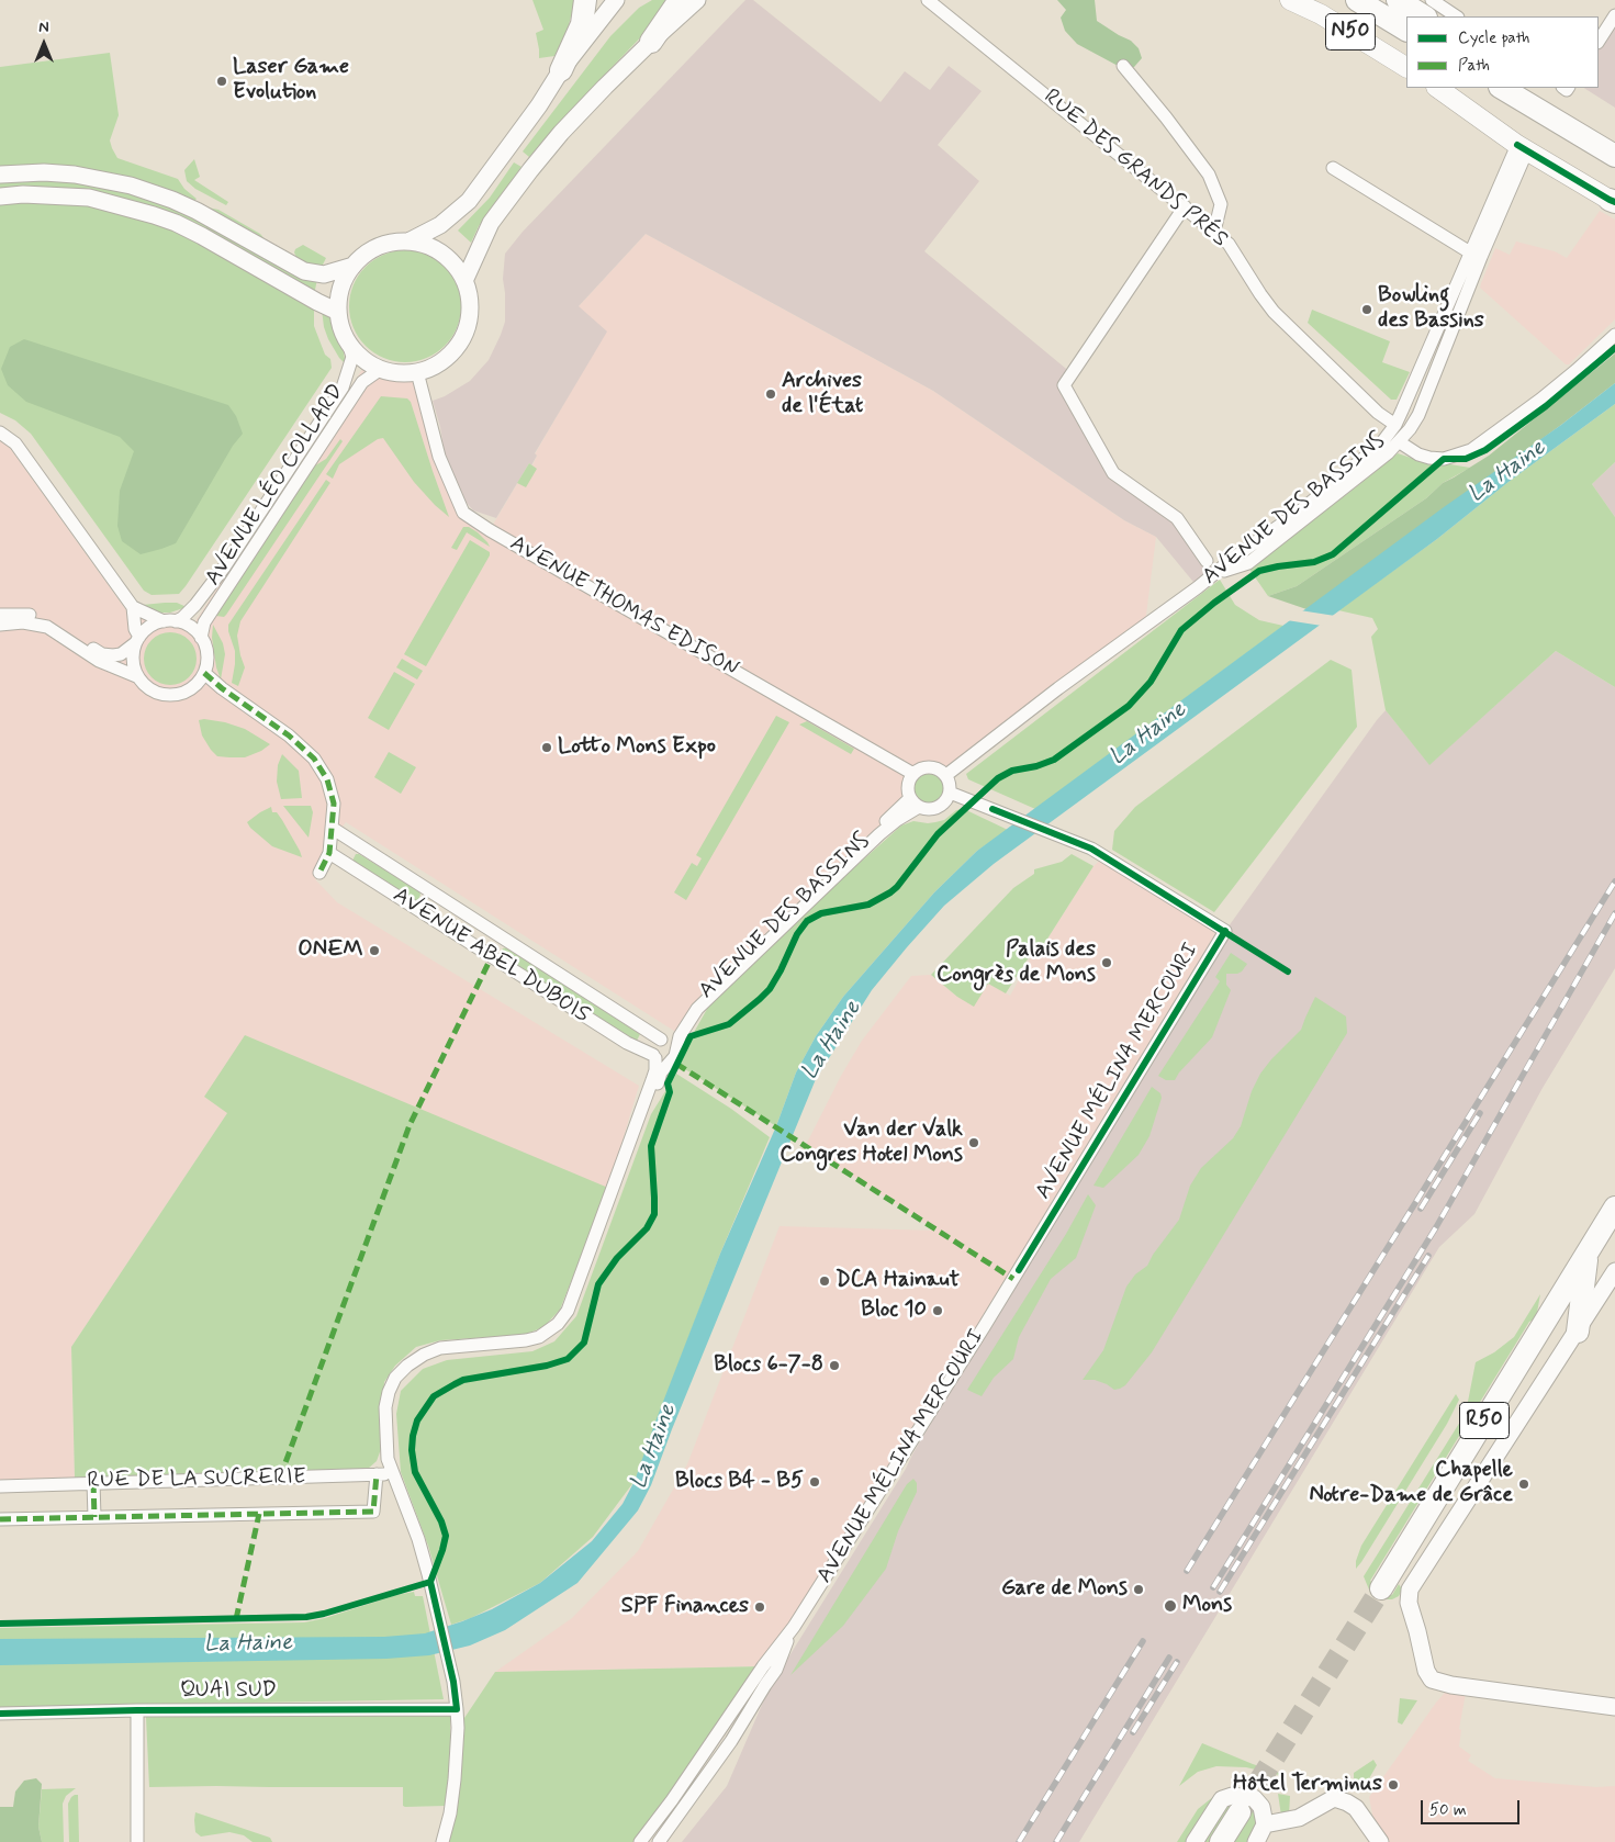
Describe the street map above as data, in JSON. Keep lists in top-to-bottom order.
{
  "streets": {
    "highway": ["N50", "R50"],
    "street": [
      "RUE DES GRANDS PRÉS",
      "AVENUE LÉO COLLARD",
      "AVENUE DES BASSINS",
      "AVENUE THOMAS EDISON",
      "AVENUE ABEL DUBOIS",
      "AVENUE MÉLINA MERCOURI",
      "RUE DE LA SUCRERIE",
      "QUAI SUD"
    ]
  },
  "crossings": [
    ["RUE DES GRANDS PRÉS", "AVENUE DES BASSINS"],
    ["AVENUE LÉO COLLARD", "AVENUE THOMAS EDISON"],
    ["AVENUE DES BASSINS", "AVENUE THOMAS EDISON"],
    ["AVENUE DES BASSINS", "AVENUE ABEL DUBOIS"],
    ["AVENUE DES BASSINS", "AVENUE MÉLINA MERCOURI"],
    ["AVENUE THOMAS EDISON", "AVENUE MÉLINA MERCOURI"]
  ],
  "water": ["La Haine"],
  "places": [
    "Laser Game Evolution",
    "Bowling des Bassins",
    "Archives de l'État",
    "Lotto Mons Expo",
    "ONEM",
    "Palais des Congrès de Mons",
    "Van der Valk Congres Hotel Mons",
    "DCA Hainaut",
    "Bloc 10",
    "Blocs 6-7-8",
    "Blocs B4 - B5",
    "Chapelle Notre-Dame de Grâce",
    "Gare de Mons",
    "Mons",
    "SPF Finances",
    "Hôtel Terminus"
  ],
  "legend": ["Cycle path", "Path"],
  "scale_bar": "50 m",
  "north": "top"
}
